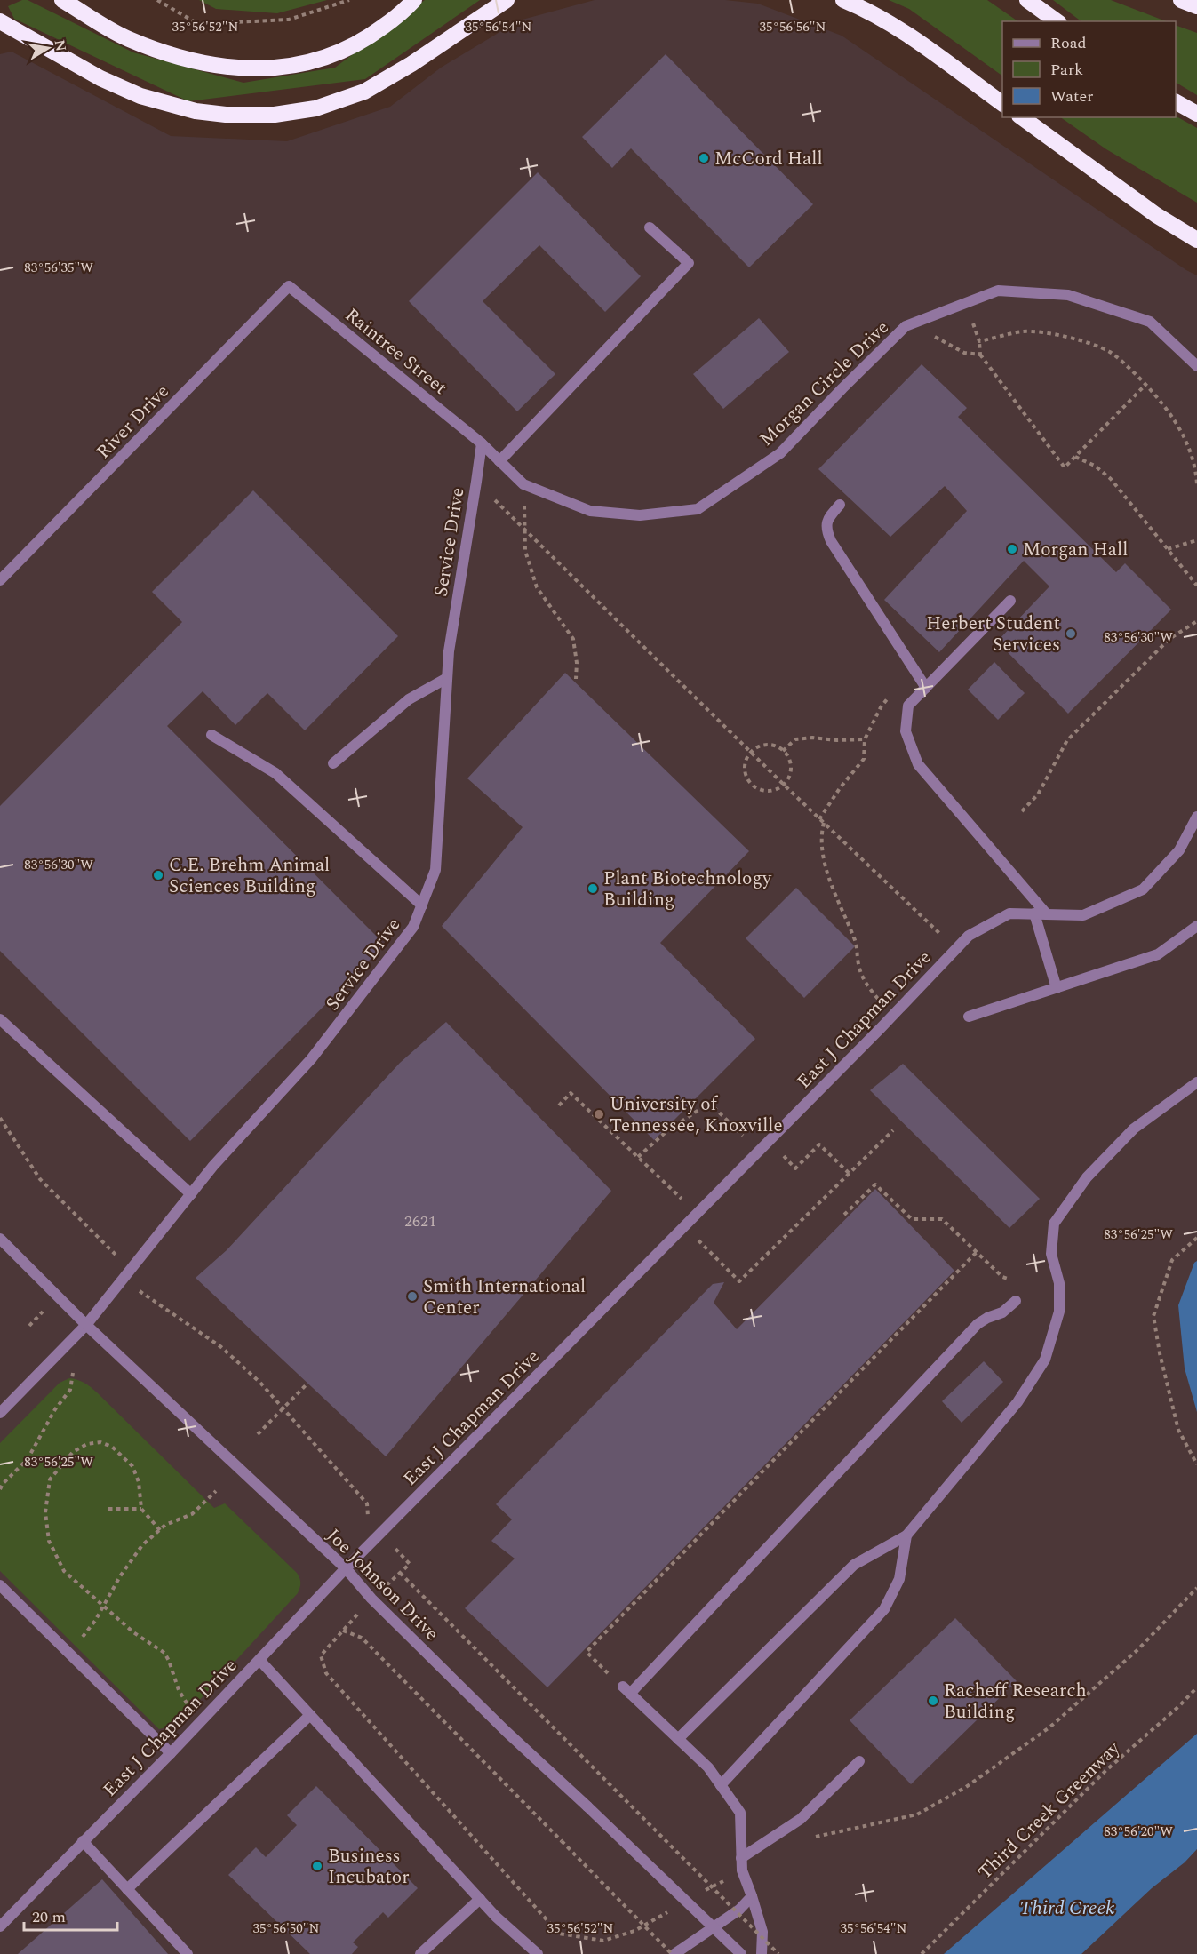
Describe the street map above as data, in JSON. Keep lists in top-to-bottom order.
{
  "streets": {
    "street": [
      "Raintree Street",
      "Morgan Circle Drive",
      "River Drive",
      "Service Drive",
      "East J Chapman Drive",
      "Joe Johnson Drive"
    ],
    "path": ["Third Creek Greenway"]
  },
  "crossings": [
    ["Raintree Street", "Morgan Circle Drive"],
    ["Raintree Street", "River Drive"],
    ["Raintree Street", "Service Drive"],
    ["Morgan Circle Drive", "Service Drive"],
    ["Service Drive", "Joe Johnson Drive"],
    ["East J Chapman Drive", "Joe Johnson Drive"]
  ],
  "water": ["Third Creek"],
  "places": [
    "McCord Hall",
    "Morgan Hall",
    "Herbert Student Services",
    "C.E. Brehm Animal Sciences Building",
    "Plant Biotechnology Building",
    "University of Tennessee, Knoxville",
    "Smith International Center",
    "Racheff Research Building",
    "Business Incubator"
  ],
  "house_numbers": ["2621"],
  "legend": ["Road", "Park", "Water"],
  "scale_bar": "20 m",
  "north": "right",
  "coordinates": [
    "35°56'52\"N",
    "35°56'54\"N",
    "35°56'56\"N",
    "83°56'35\"W",
    "83°56'30\"W",
    "83°56'25\"W",
    "83°56'20\"W",
    "35°56'50\"N"
  ]
}
